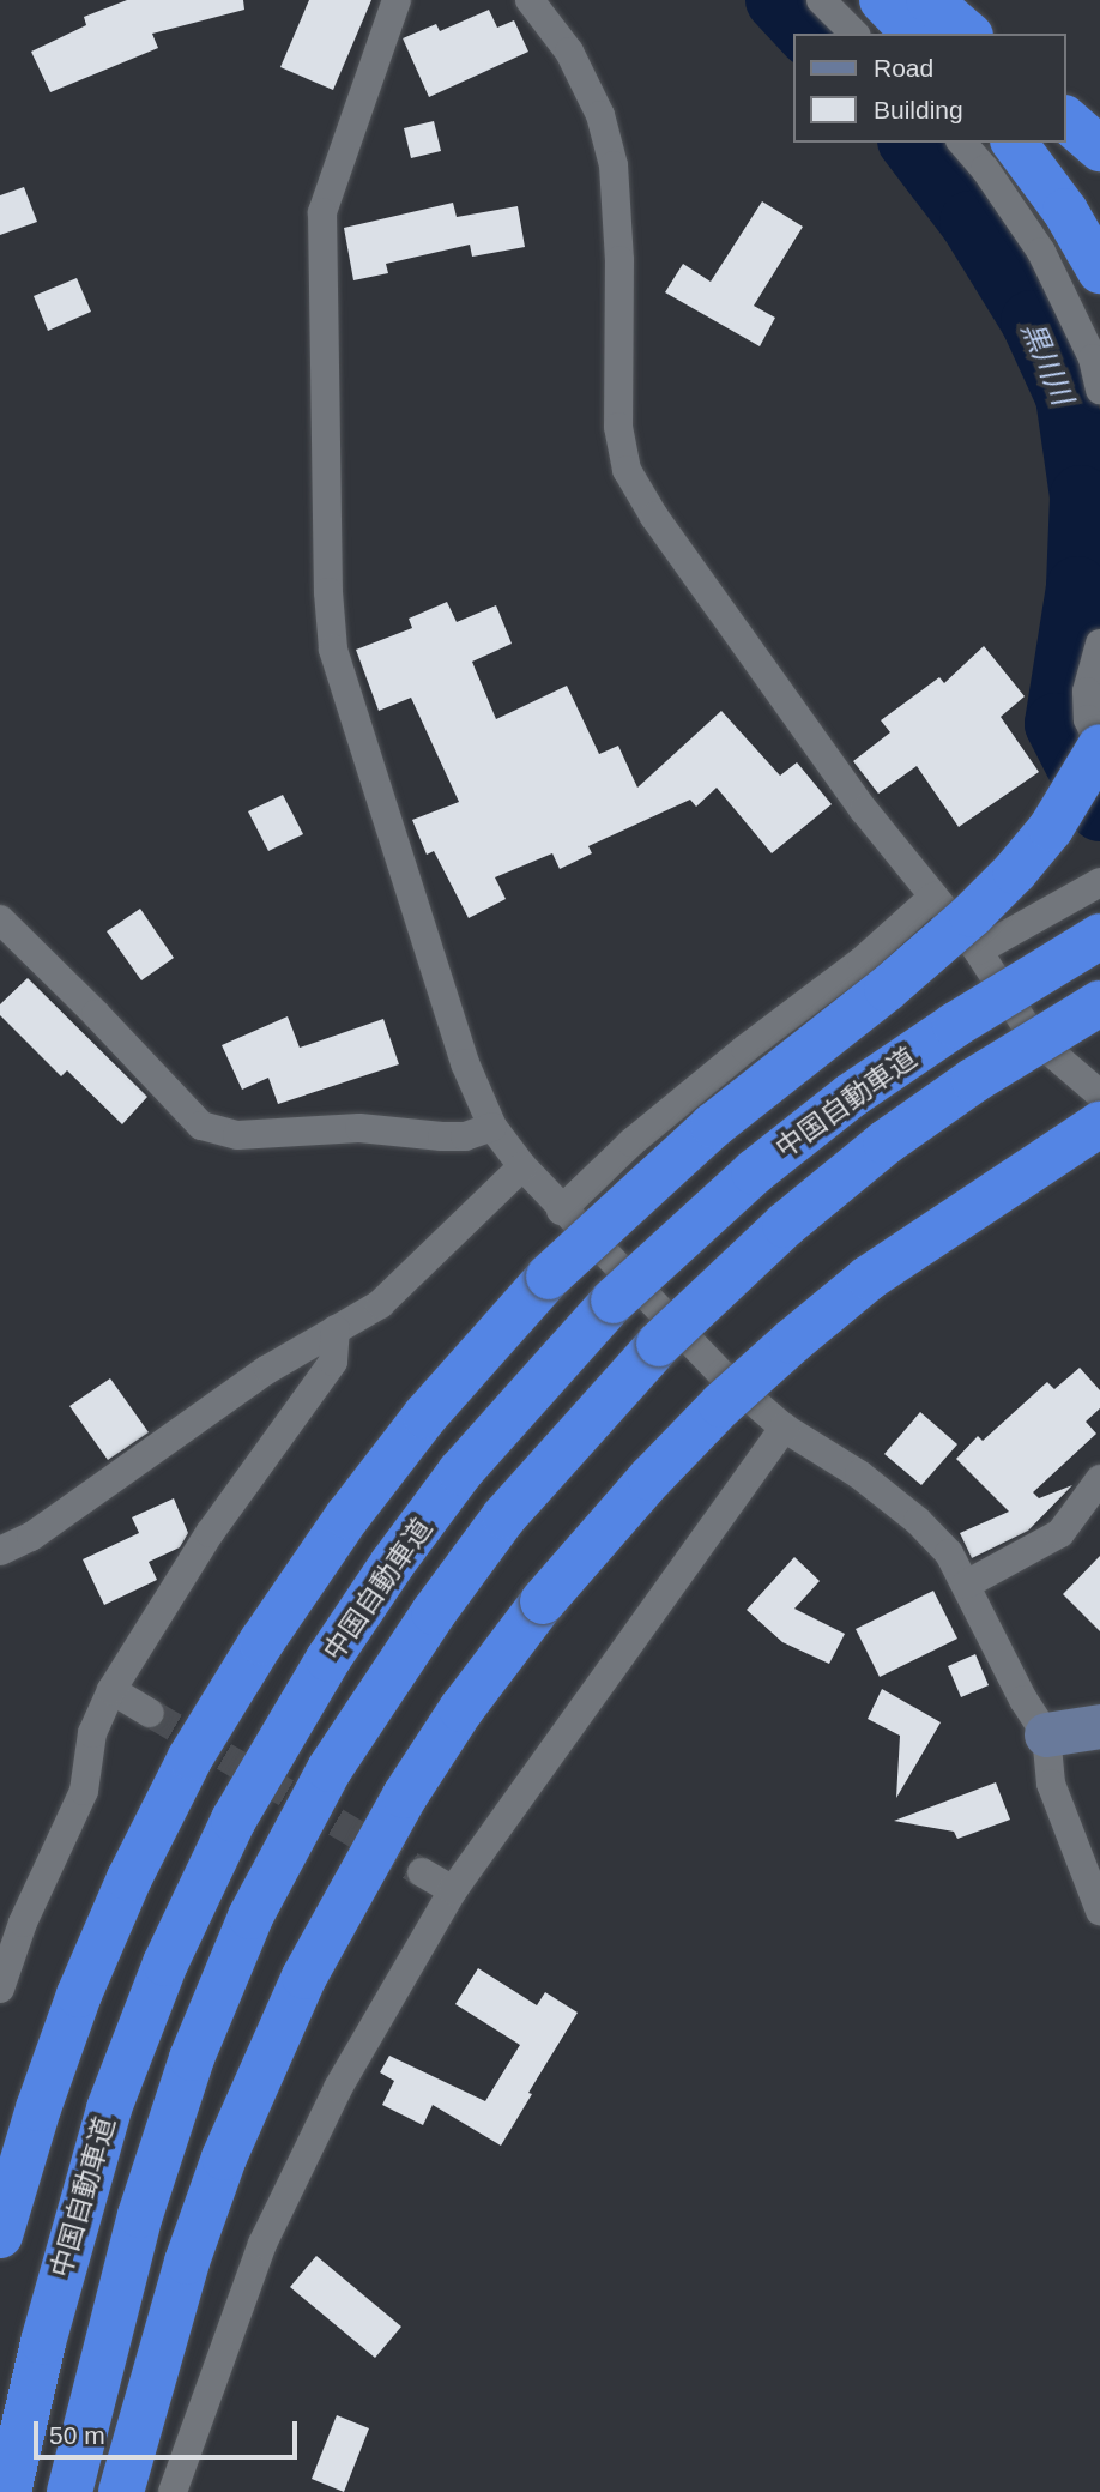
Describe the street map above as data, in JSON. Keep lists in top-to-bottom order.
{
  "streets": {
    "highway": ["中国自動車道"]
  },
  "water": ["黒川川"],
  "legend": ["Road", "Building"],
  "scale_bar": "50 m"
}
